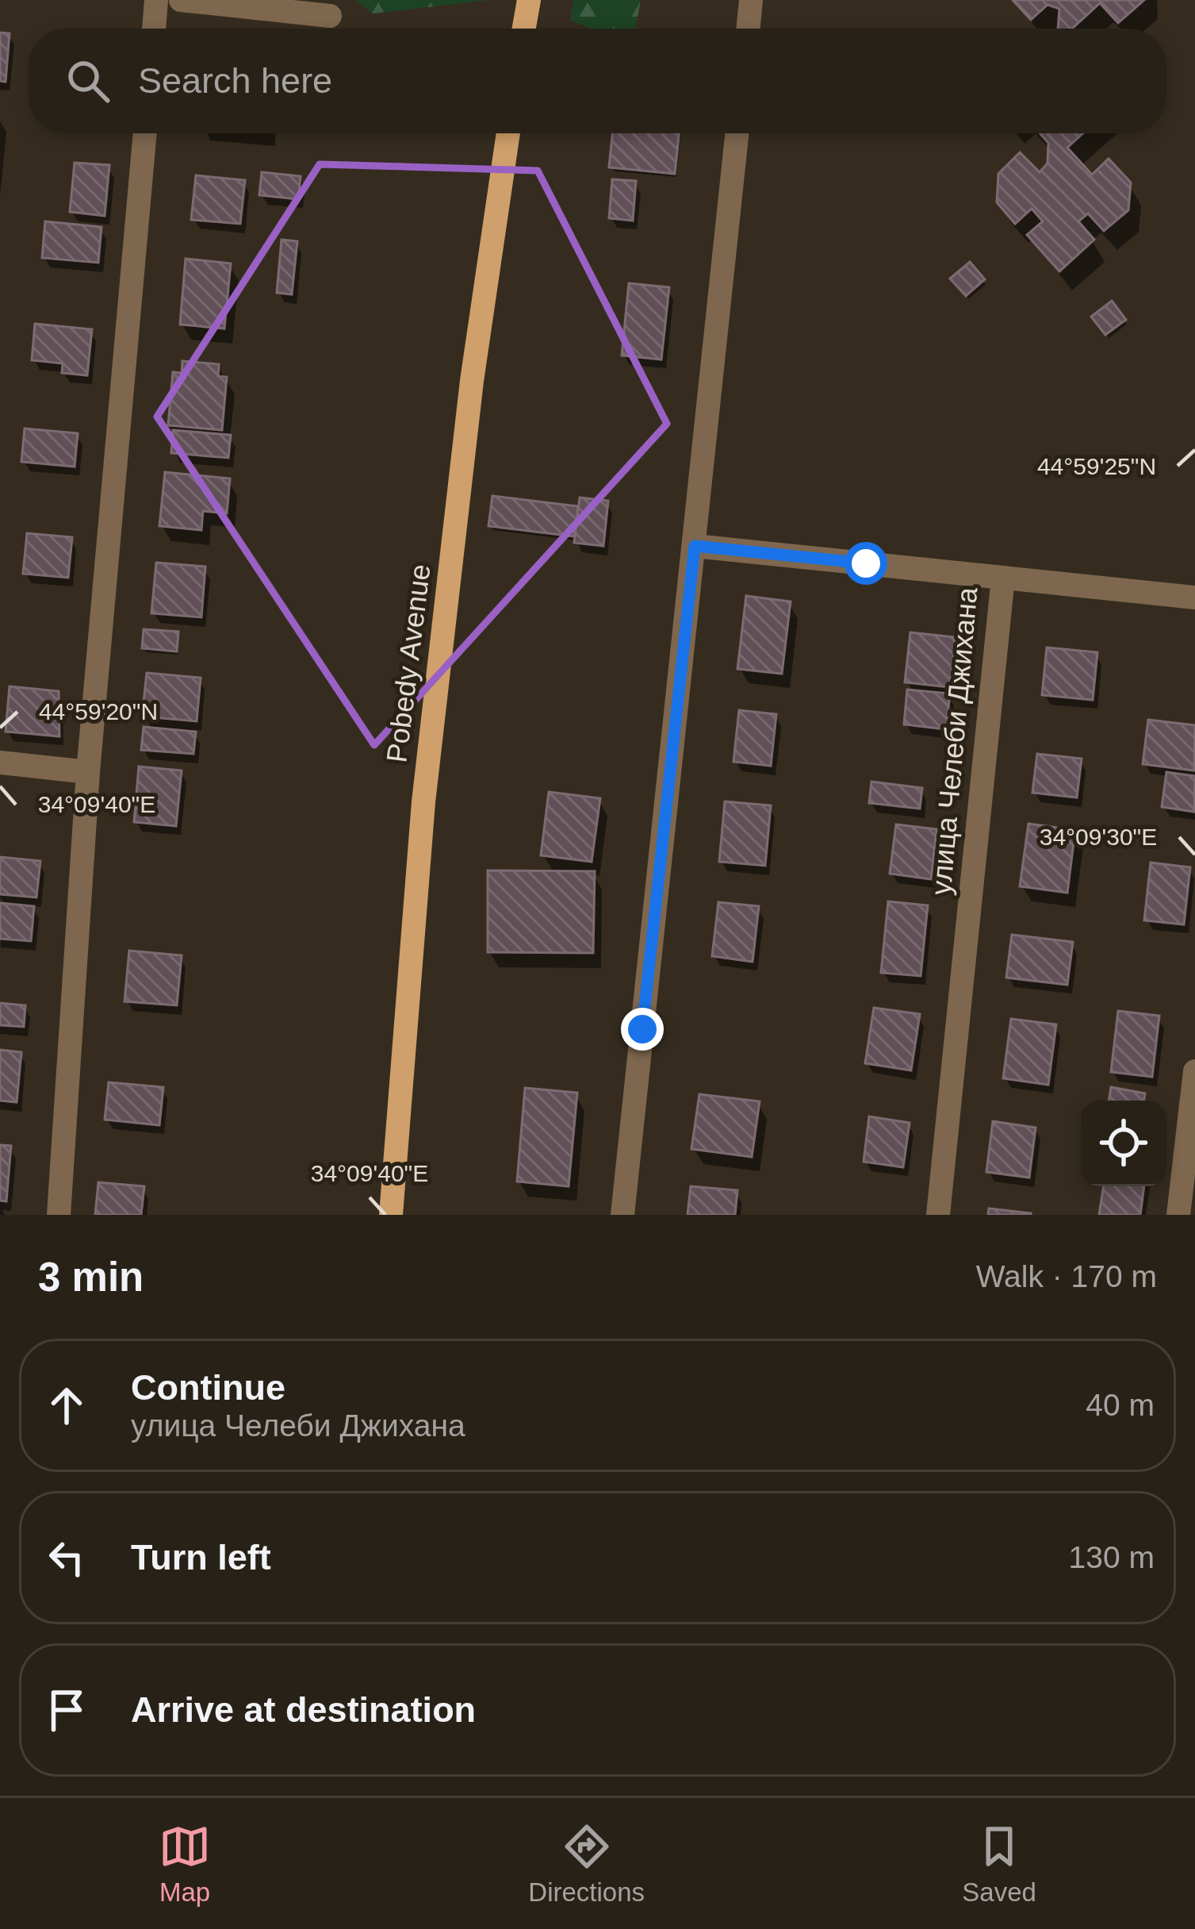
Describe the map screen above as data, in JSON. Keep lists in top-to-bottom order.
{
  "streets": {
    "main road": ["Pobedy Avenue"],
    "street": ["улица Челеби Джихана"]
  },
  "page": {
    "search": "Search here",
    "heading": ["3 min", "Walk · 170 m"],
    "list": [
      ["Continue", "улица Челеби Джихана", "40 m"],
      ["Turn left", "130 m"],
      "Arrive at destination"
    ],
    "nav": ["Map", "Directions", "Saved"]
  },
  "coordinates": [
    "44°59'25\"N",
    "44°59'20\"N",
    "34°09'40\"E",
    "34°09'30\"E"
  ]
}
